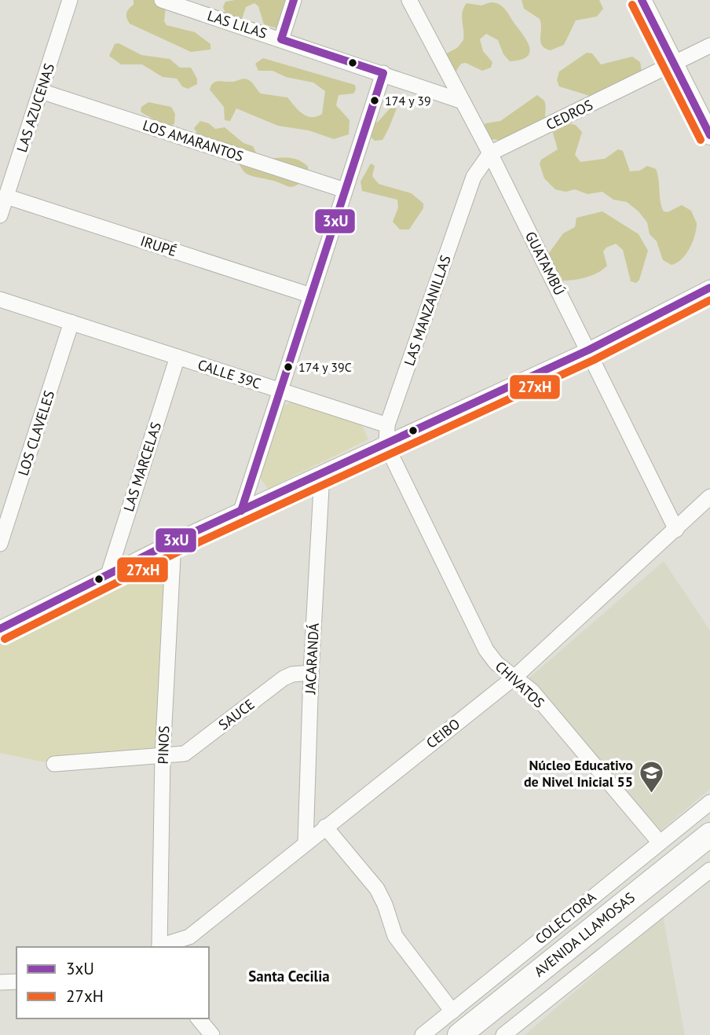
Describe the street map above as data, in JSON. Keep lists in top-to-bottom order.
{
  "streets": {
    "highway": ["AVENIDA LLAMOSAS"],
    "street": [
      "LAS LILAS",
      "LAS AZUCENAS",
      "CEDROS",
      "LOS AMARANTOS",
      "IRUPÉ",
      "GUATAMBÚ",
      "LAS MANZANILLAS",
      "CALLE 39C",
      "LOS CLAVELES",
      "LAS MARCELAS",
      "JACARANDÁ",
      "CHIVATOS",
      "SAUCE",
      "CEIBO",
      "PINOS",
      "COLECTORA"
    ]
  },
  "crossings": [
    ["LAS LILAS", "GUATAMBÚ"],
    ["LAS AZUCENAS", "LOS AMARANTOS"],
    ["LAS AZUCENAS", "IRUPÉ"],
    ["CEDROS", "GUATAMBÚ"],
    ["CEDROS", "LAS MANZANILLAS"],
    ["GUATAMBÚ", "CEIBO"],
    ["LAS MANZANILLAS", "CALLE 39C"],
    ["LAS MANZANILLAS", "CHIVATOS"],
    ["CALLE 39C", "LOS CLAVELES"],
    ["CALLE 39C", "LAS MARCELAS"],
    ["JACARANDÁ", "SAUCE"],
    ["JACARANDÁ", "CEIBO"],
    ["CHIVATOS", "CEIBO"],
    ["CHIVATOS", "COLECTORA"],
    ["SAUCE", "PINOS"],
    ["CEIBO", "PINOS"]
  ],
  "districts": ["Santa Cecilia"],
  "places": {
    "other": ["174 y 39", "174 y 39C"],
    "school or university": ["Núcleo Educativo de Nivel Inicial 55"]
  },
  "lines": ["transit line 3xU", "transit line 27xH"],
  "legend": ["3xU", "27xH"]
}
